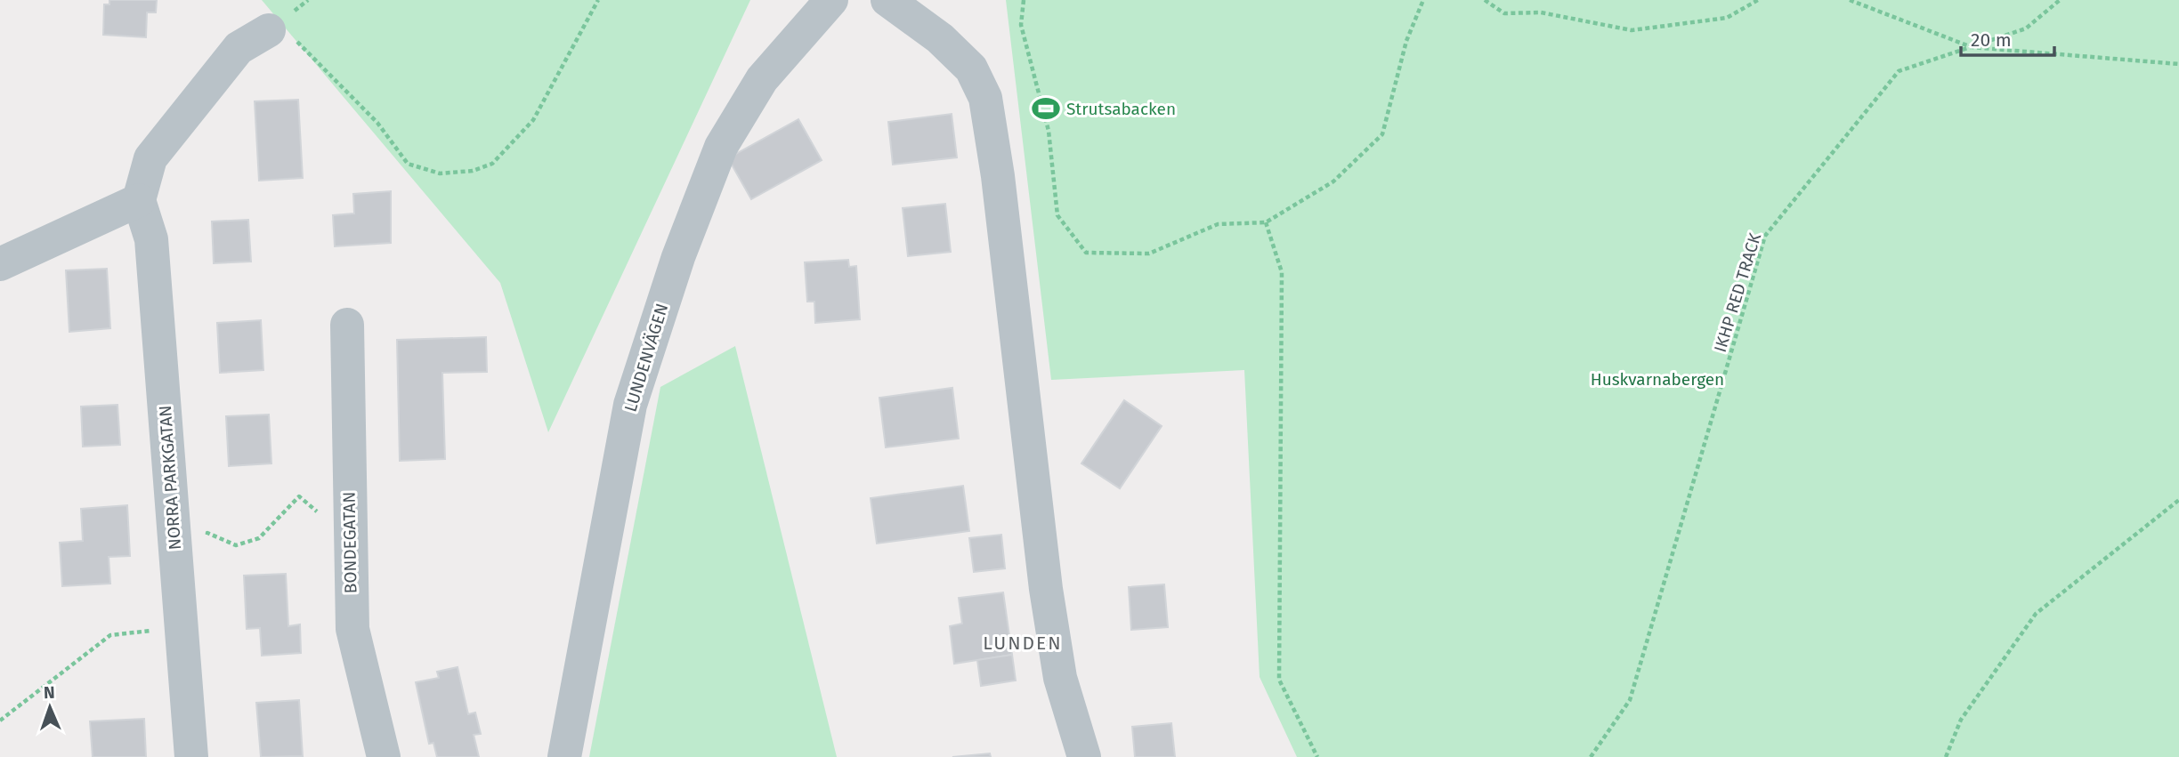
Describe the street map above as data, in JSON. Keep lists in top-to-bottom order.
{
  "streets": {
    "street": ["LUNDENVÄGEN", "NORRA PARKGATAN", "BONDEGATAN"],
    "path": ["IKHP RED TRACK"]
  },
  "districts": ["LUNDEN"],
  "parks": ["Huskvarnabergen"],
  "places": {
    "sports": ["Strutsabacken"]
  },
  "scale_bar": "20 m",
  "north": "top"
}
